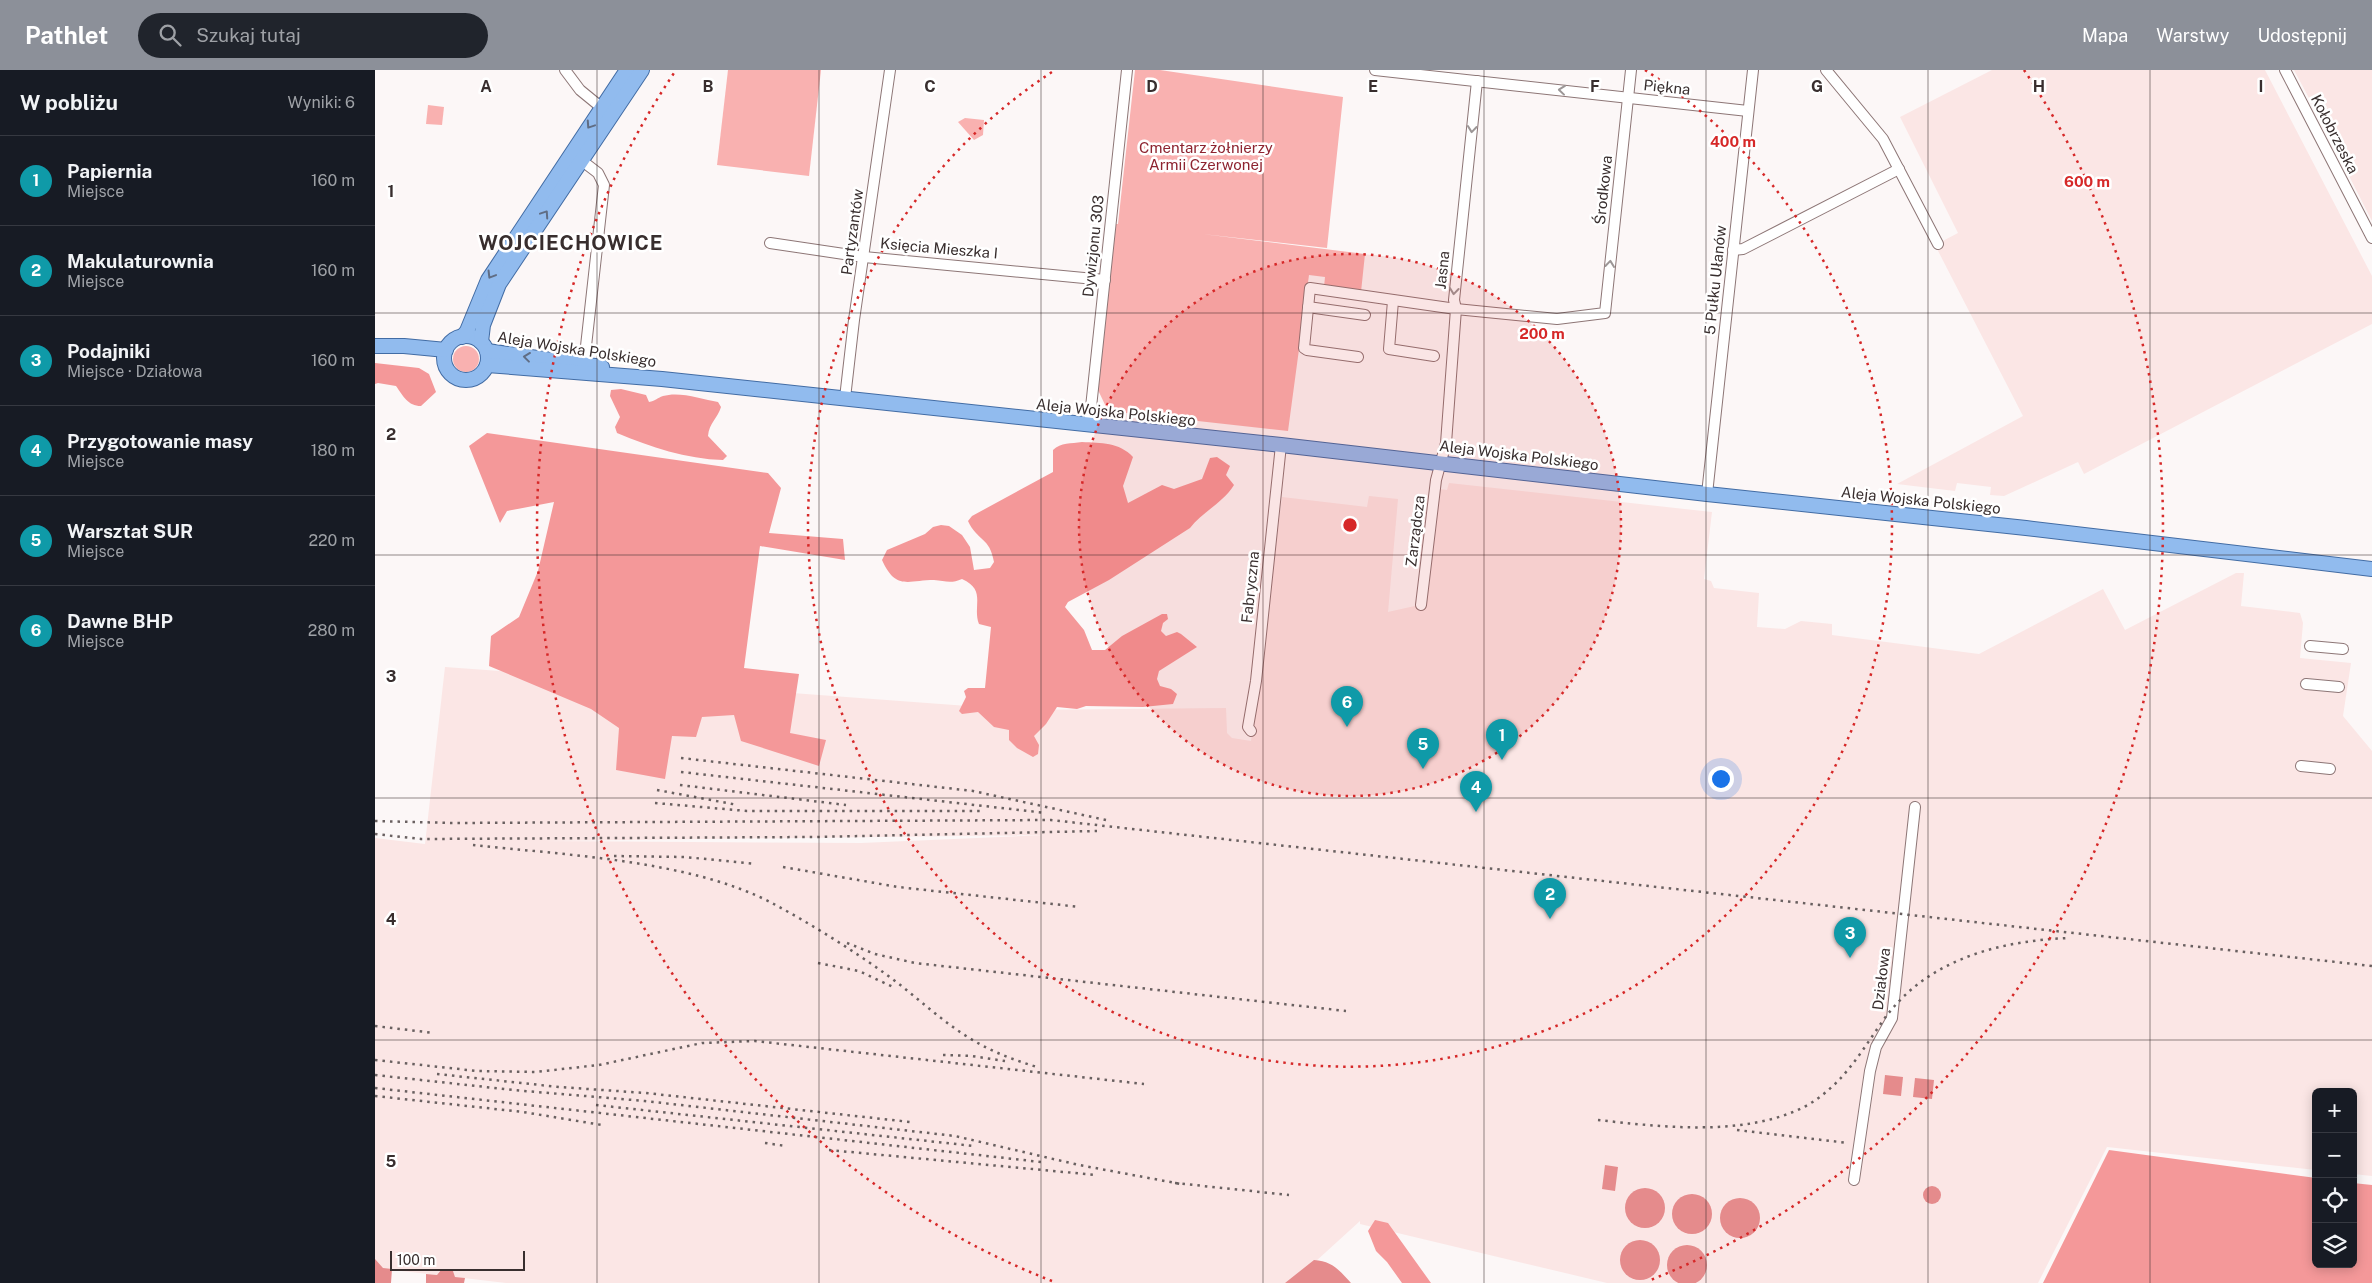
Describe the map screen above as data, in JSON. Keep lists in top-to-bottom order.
{
  "streets": {
    "main road": ["Aleja Wojska Polskiego"],
    "street": [
      "Piękna",
      "Kołobrzeska",
      "Środkowa",
      "Partyzantów",
      "Dywizjonu 303",
      "Księcia Mieszka I",
      "Jasna",
      "5 Pułku Ułanów",
      "Zarządcza",
      "Fabryczna",
      "Działowa"
    ]
  },
  "crossings": [
    ["Piękna", "Środkowa"],
    ["Piękna", "Jasna"],
    ["Piękna", "5 Pułku Ułanów"],
    ["Środkowa", "Jasna"],
    ["Partyzantów", "Księcia Mieszka I"],
    ["Partyzantów", "Aleja Wojska Polskiego"],
    ["Dywizjonu 303", "Księcia Mieszka I"],
    ["Dywizjonu 303", "Aleja Wojska Polskiego"],
    ["Jasna", "Aleja Wojska Polskiego"],
    ["Jasna", "Zarządcza"],
    ["5 Pułku Ułanów", "Aleja Wojska Polskiego"],
    ["Aleja Wojska Polskiego", "Zarządcza"],
    ["Aleja Wojska Polskiego", "Fabryczna"]
  ],
  "one_way": ["Piękna", "Jasna"],
  "districts": ["WOJCIECHOWICE"],
  "parks": ["Cmentarz żołnierzy Armii Czerwonej"],
  "scale_bar": "100 m",
  "page": {
    "header": "Pathlet",
    "search": "Szukaj tutaj",
    "nav": ["Mapa", "Warstwy", "Udostępnij"],
    "heading": ["W pobliżu", "Wyniki: 6"],
    "list": [
      {
        "mark": "1",
        "name": "Papiernia",
        "note": "Miejsce",
        "value": "160 m"
      },
      {
        "mark": "2",
        "name": "Makulaturownia",
        "note": "Miejsce",
        "value": "160 m"
      },
      {
        "mark": "3",
        "name": "Podajniki",
        "note": "Miejsce · Działowa",
        "value": "160 m"
      },
      {
        "mark": "4",
        "name": "Przygotowanie masy",
        "note": "Miejsce",
        "value": "180 m"
      },
      {
        "mark": "5",
        "name": "Warsztat SUR",
        "note": "Miejsce",
        "value": "220 m"
      },
      {
        "mark": "6",
        "name": "Dawne BHP",
        "note": "Miejsce",
        "value": "280 m"
      }
    ],
    "pins": [
      "6",
      "1",
      "5",
      "4",
      "2",
      "3"
    ],
    "map_buttons": ["+", "−"],
    "scale": "100 m"
  },
  "grid": {
    "columns": [
      "A",
      "B",
      "C",
      "D",
      "E",
      "F",
      "G",
      "H",
      "I"
    ],
    "rows": [
      "1",
      "2",
      "3",
      "4",
      "5"
    ]
  },
  "rings": ["400 m", "600 m", "200 m"]
}
